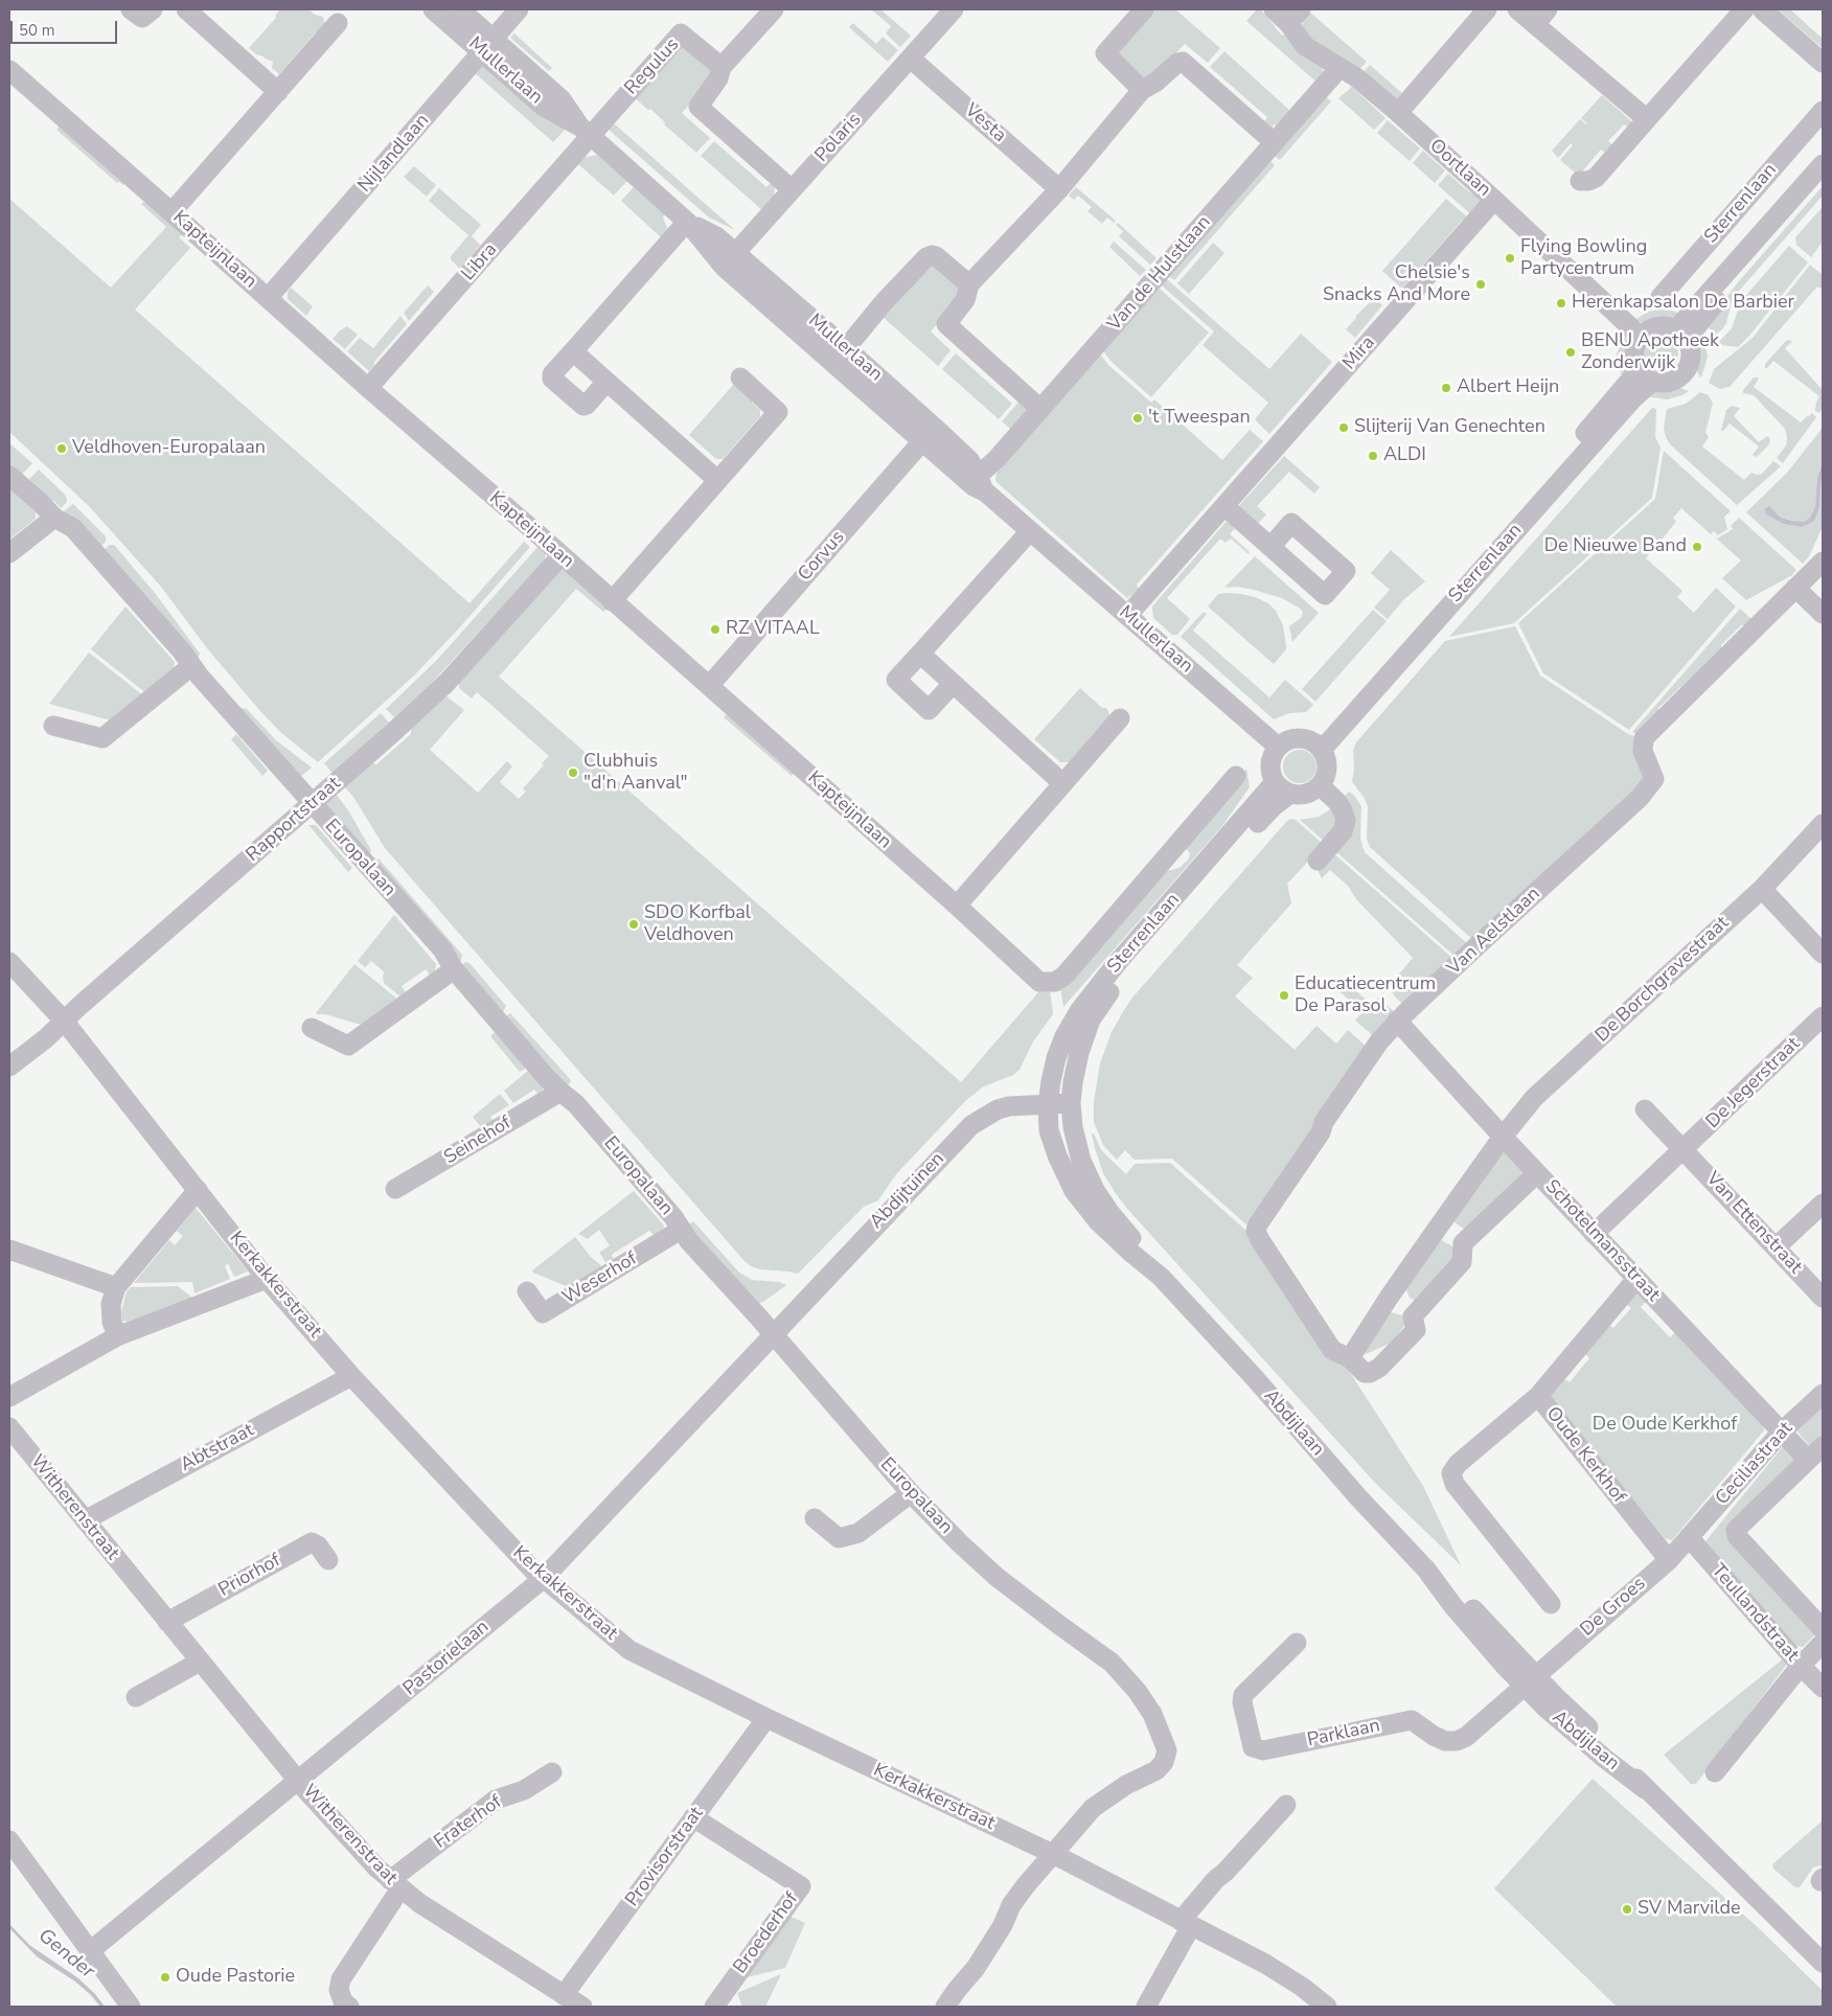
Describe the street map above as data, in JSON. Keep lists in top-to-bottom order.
{
  "streets": {
    "street": [
      "Regulus",
      "Mullerlaan",
      "Vesta",
      "Polaris",
      "Nijlandlaan",
      "Oortlaan",
      "Sterrenlaan",
      "Kapteijnlaan",
      "Libra",
      "Van de Hulstlaan",
      "Mira",
      "Corvus",
      "Rapportstraat",
      "Europalaan",
      "Van Aelstlaan",
      "De Borchgravestraat",
      "De Jegerstraat",
      "Seinehof",
      "Abdijtuinen",
      "Van Ettenstraat",
      "Schotelmansstraat",
      "Weserhof",
      "Kerkakkerstraat",
      "Abdijlaan",
      "Abtstraat",
      "Oude Kerkhof",
      "Ceciliastraat",
      "Witherenstraat",
      "Priorhof",
      "De Groes",
      "Teullandstraat",
      "Pastorielaan",
      "Parklaan",
      "Fraterhof",
      "Provisorstraat",
      "Broederhof"
    ]
  },
  "crossings": [
    ["Regulus", "Mullerlaan"],
    ["Regulus", "Libra"],
    ["Mullerlaan", "Polaris"],
    ["Mullerlaan", "Nijlandlaan"],
    ["Mullerlaan", "Sterrenlaan"],
    ["Mullerlaan", "Libra"],
    ["Mullerlaan", "Van de Hulstlaan"],
    ["Mullerlaan", "Mira"],
    ["Mullerlaan", "Corvus"],
    ["Vesta", "Polaris"],
    ["Nijlandlaan", "Kapteijnlaan"],
    ["Oortlaan", "Sterrenlaan"],
    ["Oortlaan", "Van de Hulstlaan"],
    ["Oortlaan", "Mira"],
    ["Sterrenlaan", "Kapteijnlaan"],
    ["Sterrenlaan", "Abdijtuinen"],
    ["Sterrenlaan", "Abdijlaan"],
    ["Kapteijnlaan", "Libra"],
    ["Kapteijnlaan", "Corvus"],
    ["Kapteijnlaan", "Rapportstraat"],
    ["Rapportstraat", "Europalaan"],
    ["Rapportstraat", "Kerkakkerstraat"],
    ["Europalaan", "Seinehof"],
    ["Europalaan", "Abdijtuinen"],
    ["Europalaan", "Weserhof"],
    ["Europalaan", "Kerkakkerstraat"],
    ["Europalaan", "Pastorielaan"],
    ["Van Aelstlaan", "De Borchgravestraat"],
    ["Van Aelstlaan", "Schotelmansstraat"],
    ["De Borchgravestraat", "Schotelmansstraat"],
    ["De Jegerstraat", "Van Ettenstraat"],
    ["De Jegerstraat", "Schotelmansstraat"],
    ["Abdijtuinen", "Abdijlaan"],
    ["Abdijtuinen", "Pastorielaan"],
    ["Schotelmansstraat", "Oude Kerkhof"],
    ["Schotelmansstraat", "Ceciliastraat"],
    ["Kerkakkerstraat", "Abtstraat"],
    ["Kerkakkerstraat", "Pastorielaan"],
    ["Kerkakkerstraat", "Provisorstraat"],
    ["Abdijlaan", "De Groes"],
    ["Abdijlaan", "Parklaan"],
    ["Abtstraat", "Witherenstraat"],
    ["Oude Kerkhof", "De Groes"],
    ["Ceciliastraat", "De Groes"],
    ["Ceciliastraat", "Teullandstraat"],
    ["Witherenstraat", "Priorhof"],
    ["Witherenstraat", "Pastorielaan"],
    ["Witherenstraat", "Fraterhof"],
    ["Witherenstraat", "Provisorstraat"],
    ["De Groes", "Teullandstraat"],
    ["De Groes", "Parklaan"],
    ["Provisorstraat", "Broederhof"]
  ],
  "water": ["Gender"],
  "parks": ["De Oude Kerkhof"],
  "places": [
    "Flying Bowling Partycentrum",
    "Chelsie's Snacks And More",
    "Herenkapsalon De Barbier",
    "BENU Apotheek Zonderwijk",
    "Albert Heijn",
    "'t Tweespan",
    "Slijterij Van Genechten",
    "Veldhoven-Europalaan",
    "ALDI",
    "De Nieuwe Band",
    "RZ VITAAL",
    "Clubhuis \"d'n Aanval\"",
    "SDO Korfbal Veldhoven",
    "Educatiecentrum De Parasol",
    "SV Marvilde",
    "Oude Pastorie"
  ],
  "scale_bar": "50 m"
}
